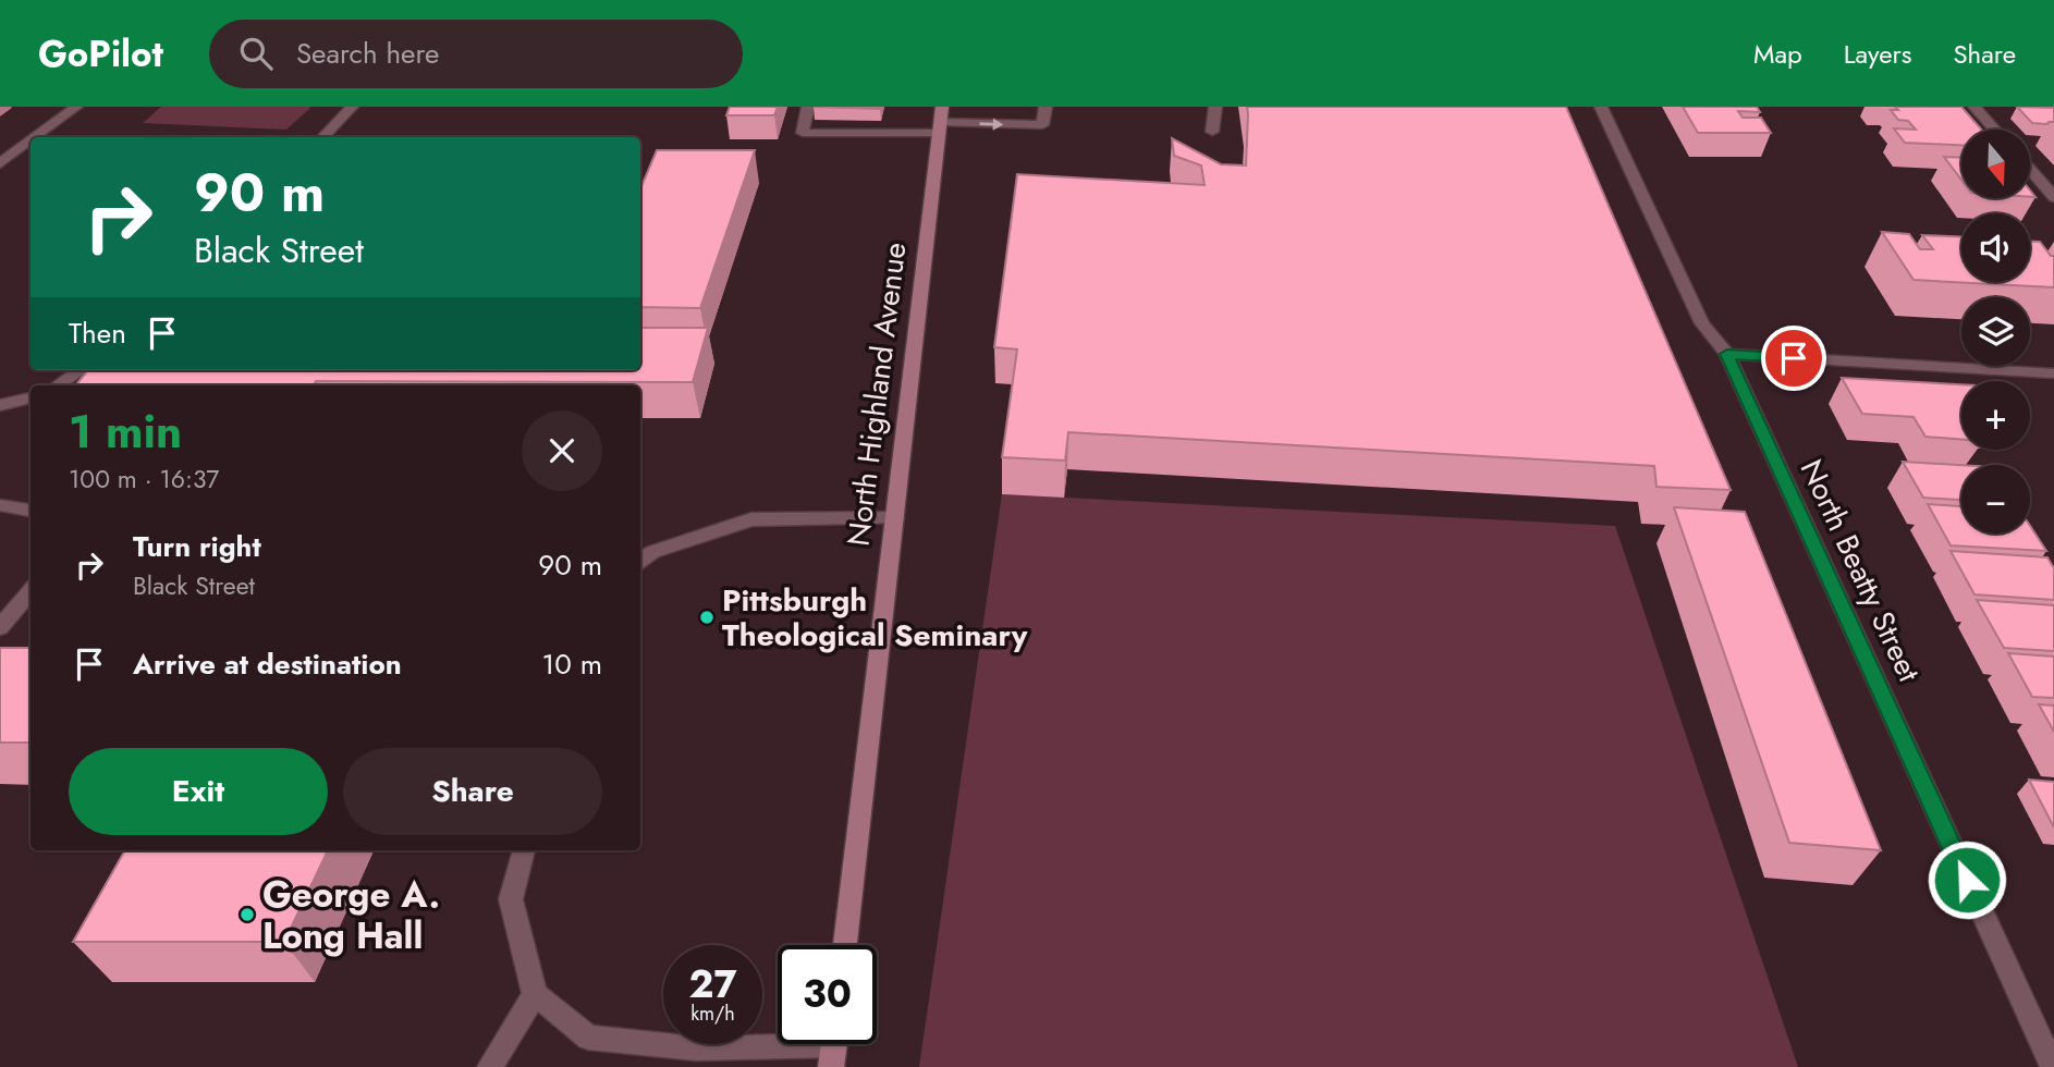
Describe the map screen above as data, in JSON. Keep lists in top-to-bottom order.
{
  "streets": {
    "main road": ["North Highland Avenue"],
    "street": ["North Beatty Street"]
  },
  "places": ["Pittsburgh Theological Seminary", "George A. Long Hall"],
  "north": "bottom",
  "page": {
    "header": "GoPilot",
    "search": "Search here",
    "nav": ["Map", "Layers", "Share"],
    "map_buttons": ["+", "−"],
    "turn": ["90 m", "Black Street"],
    "then": "Then",
    "heading": ["1 min", "100 m · 16:37"],
    "list": [
      {
        "name": "Turn right",
        "note": "Black Street",
        "value": "90 m"
      },
      {
        "name": "Arrive at destination",
        "value": "10 m"
      }
    ],
    "buttons": ["Exit", "Share"],
    "speed": "27 km/h",
    "limit": "30"
  }
}
